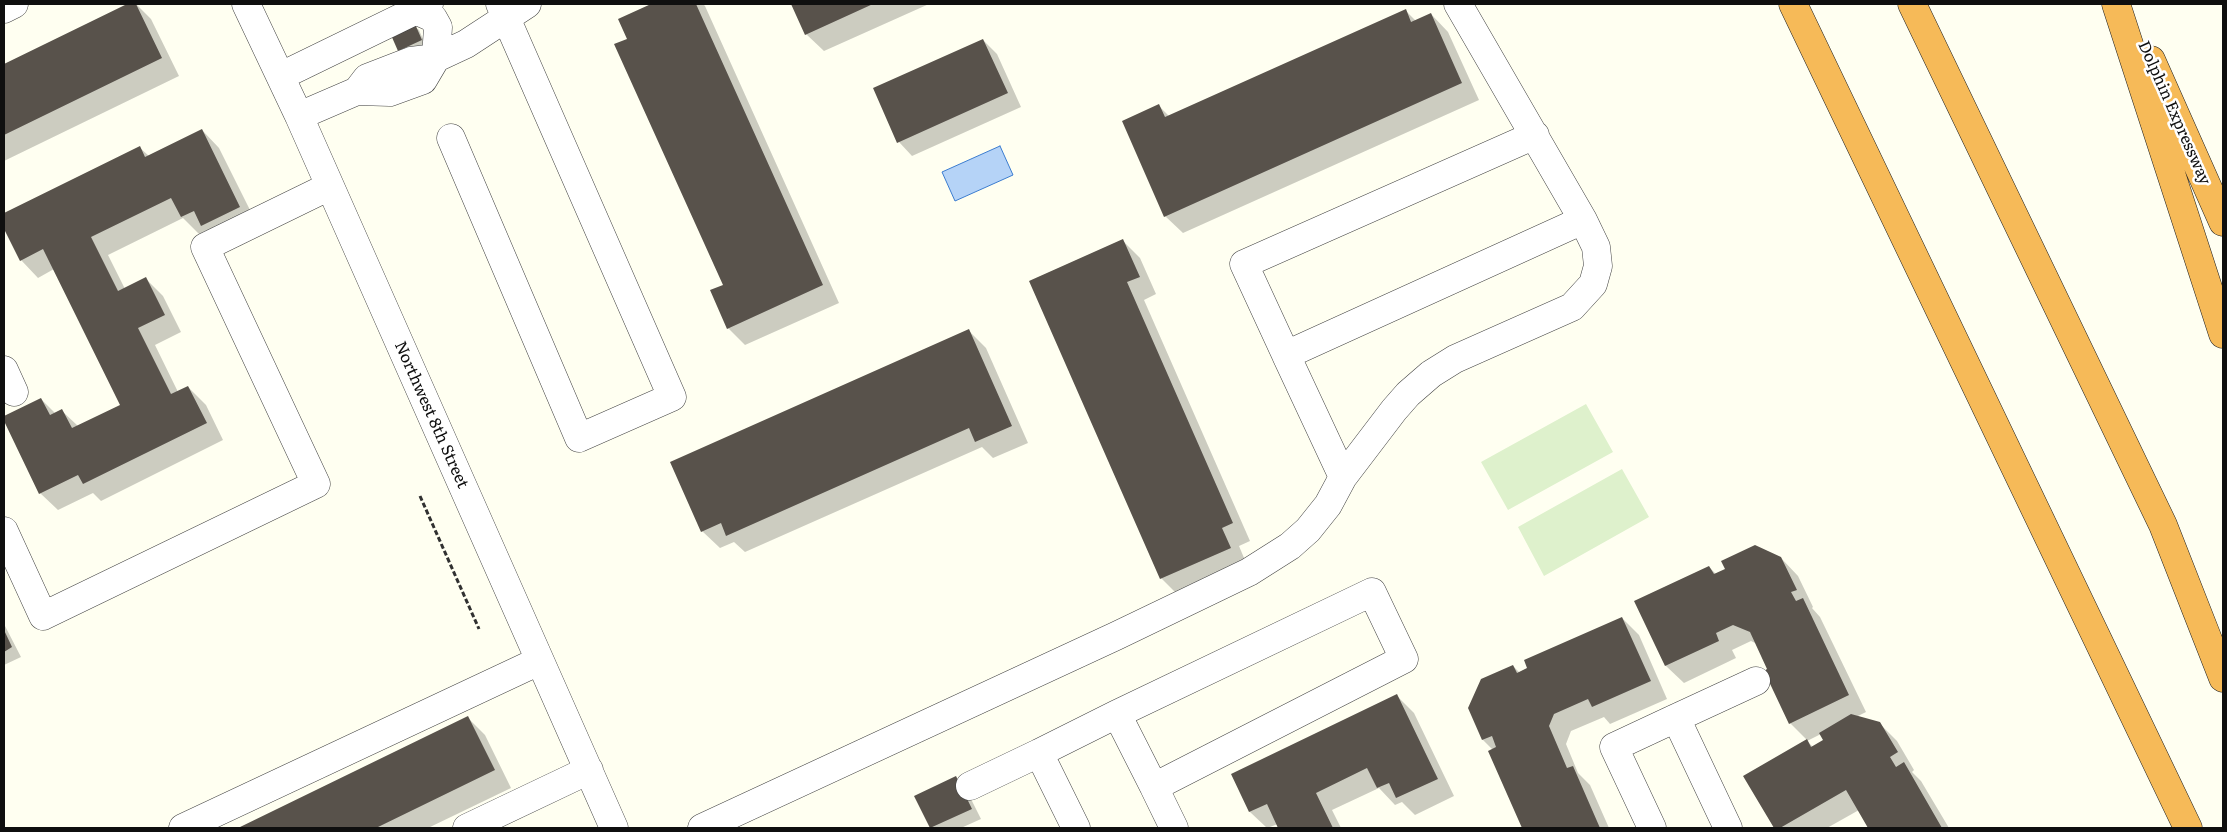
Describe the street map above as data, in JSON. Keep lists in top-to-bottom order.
{
  "streets": {
    "highway": ["Dolphin Expressway"],
    "street": ["Northwest 8th Street"]
  }
}
